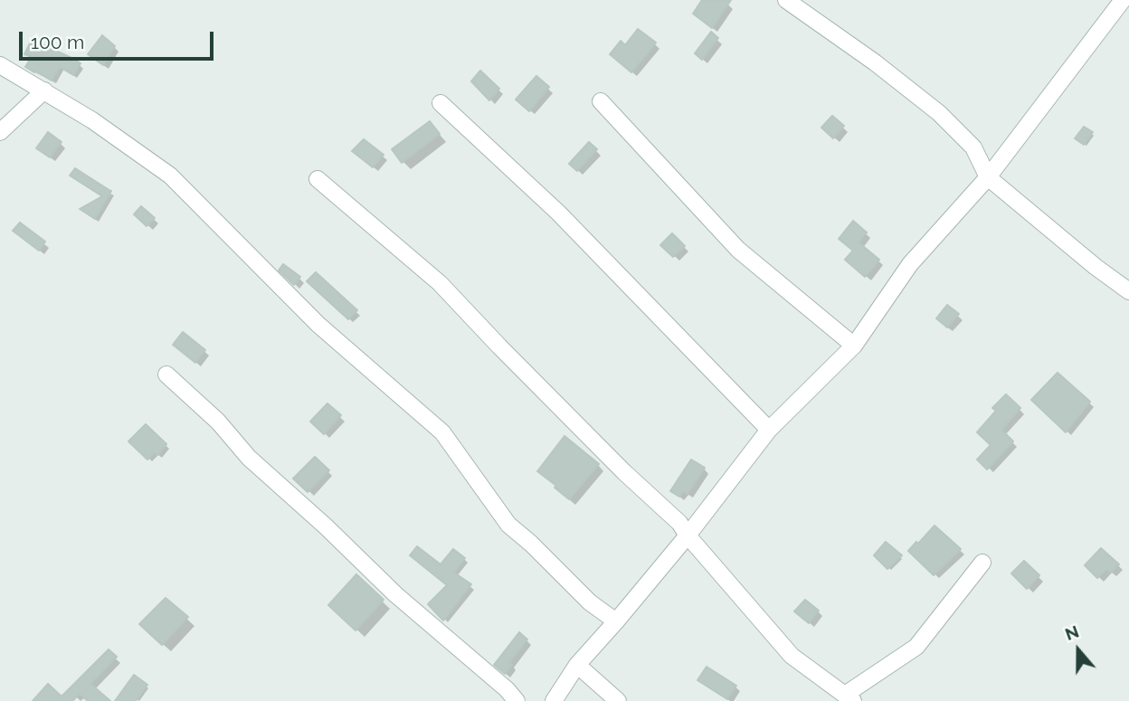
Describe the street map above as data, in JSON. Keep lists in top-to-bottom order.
{
  "scale_bar": "100 m",
  "north": "top"
}
